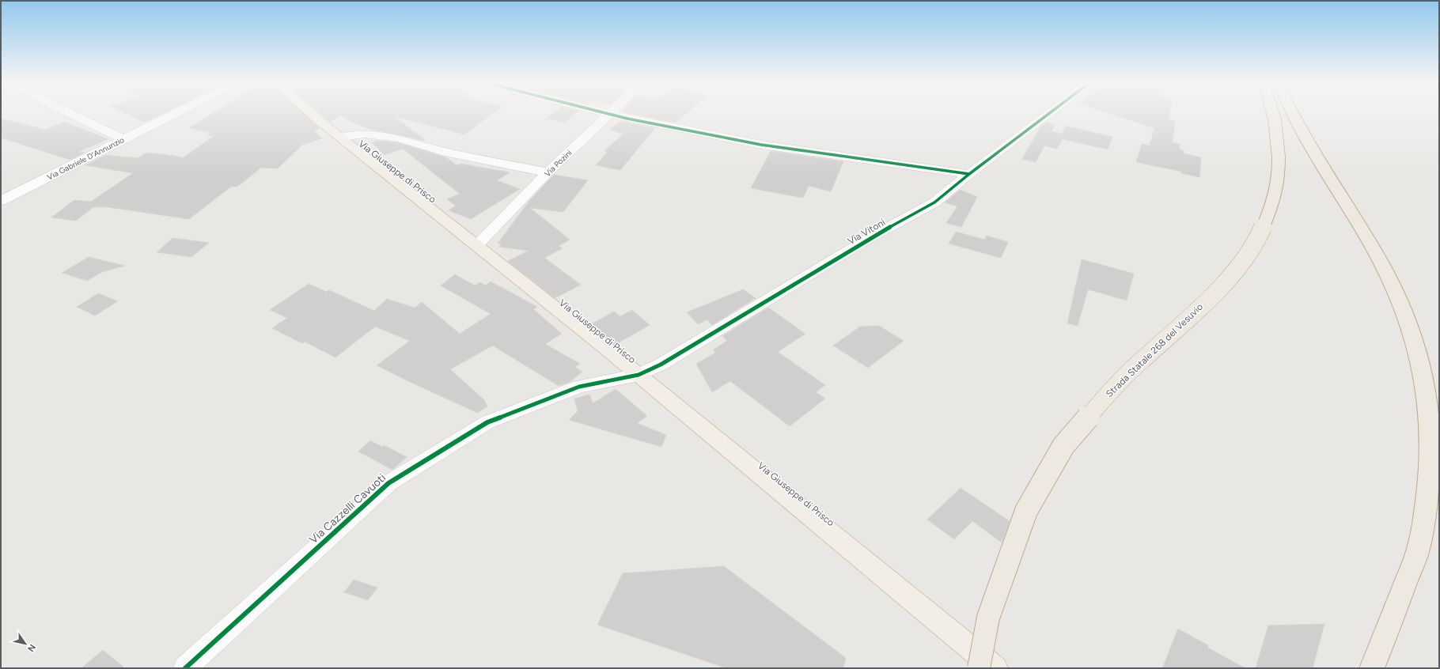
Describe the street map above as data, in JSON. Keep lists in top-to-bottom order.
{
  "streets": {
    "highway": ["Strada Statale 268 del Vesuvio"],
    "main road": ["Via Giuseppe di Prisco"],
    "street": [
      "Via Gabriele D'Annunzio",
      "Via Pozini",
      "Via Vitoni",
      "Via Cazzelli Cavuoti"
    ]
  },
  "crossings": [
    ["Via Pozini", "Via Giuseppe di Prisco"],
    ["Via Giuseppe di Prisco", "Via Vitoni"],
    ["Via Giuseppe di Prisco", "Via Cazzelli Cavuoti"],
    ["Via Vitoni", "Via Cazzelli Cavuoti"]
  ],
  "north": "bottom right"
}
